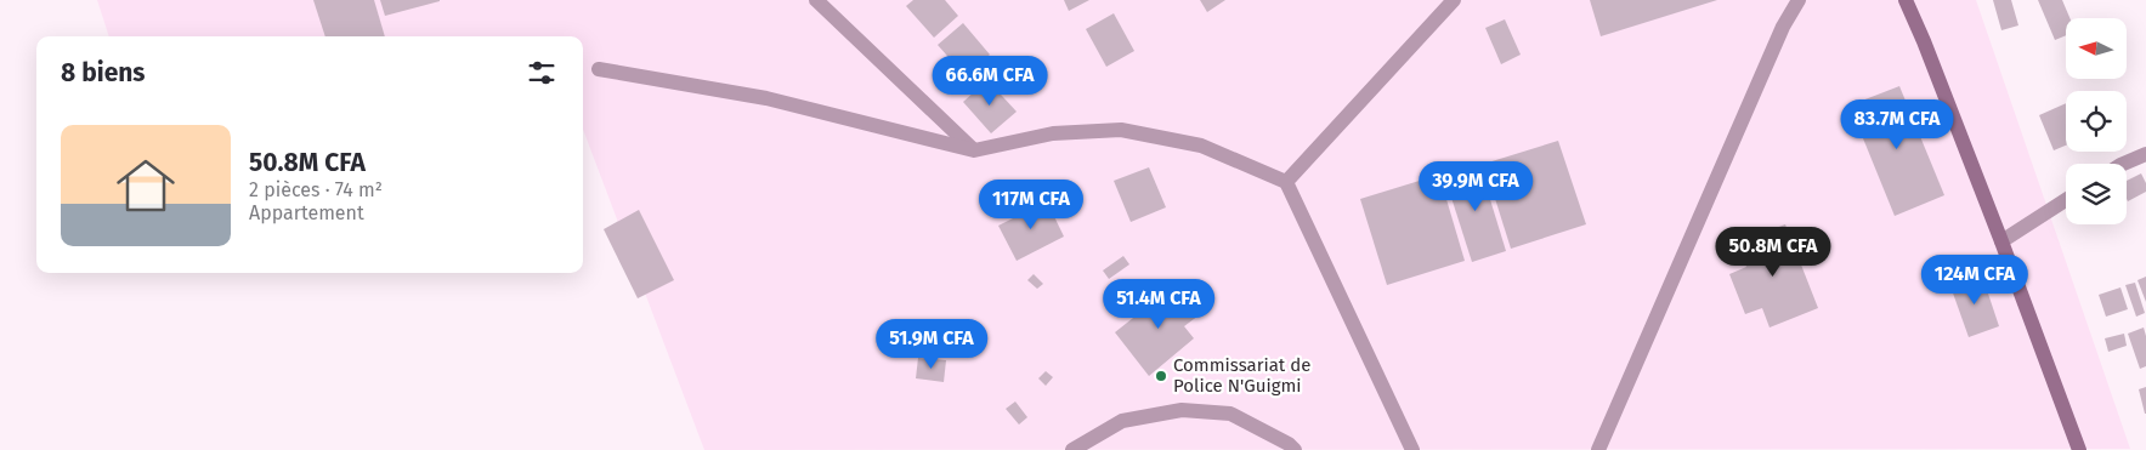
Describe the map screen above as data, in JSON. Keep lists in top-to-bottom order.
{
  "places": ["Commissariat de Police N'Guigmi"],
  "north": "left",
  "page": {
    "heading": "8 biens",
    "price": [
      "66.6M CFA",
      "83.7M CFA",
      "39.9M CFA",
      "117M CFA",
      "50.8M CFA",
      "124M CFA",
      "51.4M CFA",
      "51.9M CFA"
    ],
    "list": [
      {
        "name": "50.8M CFA",
        "note": "2 pièces · 74 m² · Appartement"
      }
    ]
  }
}
